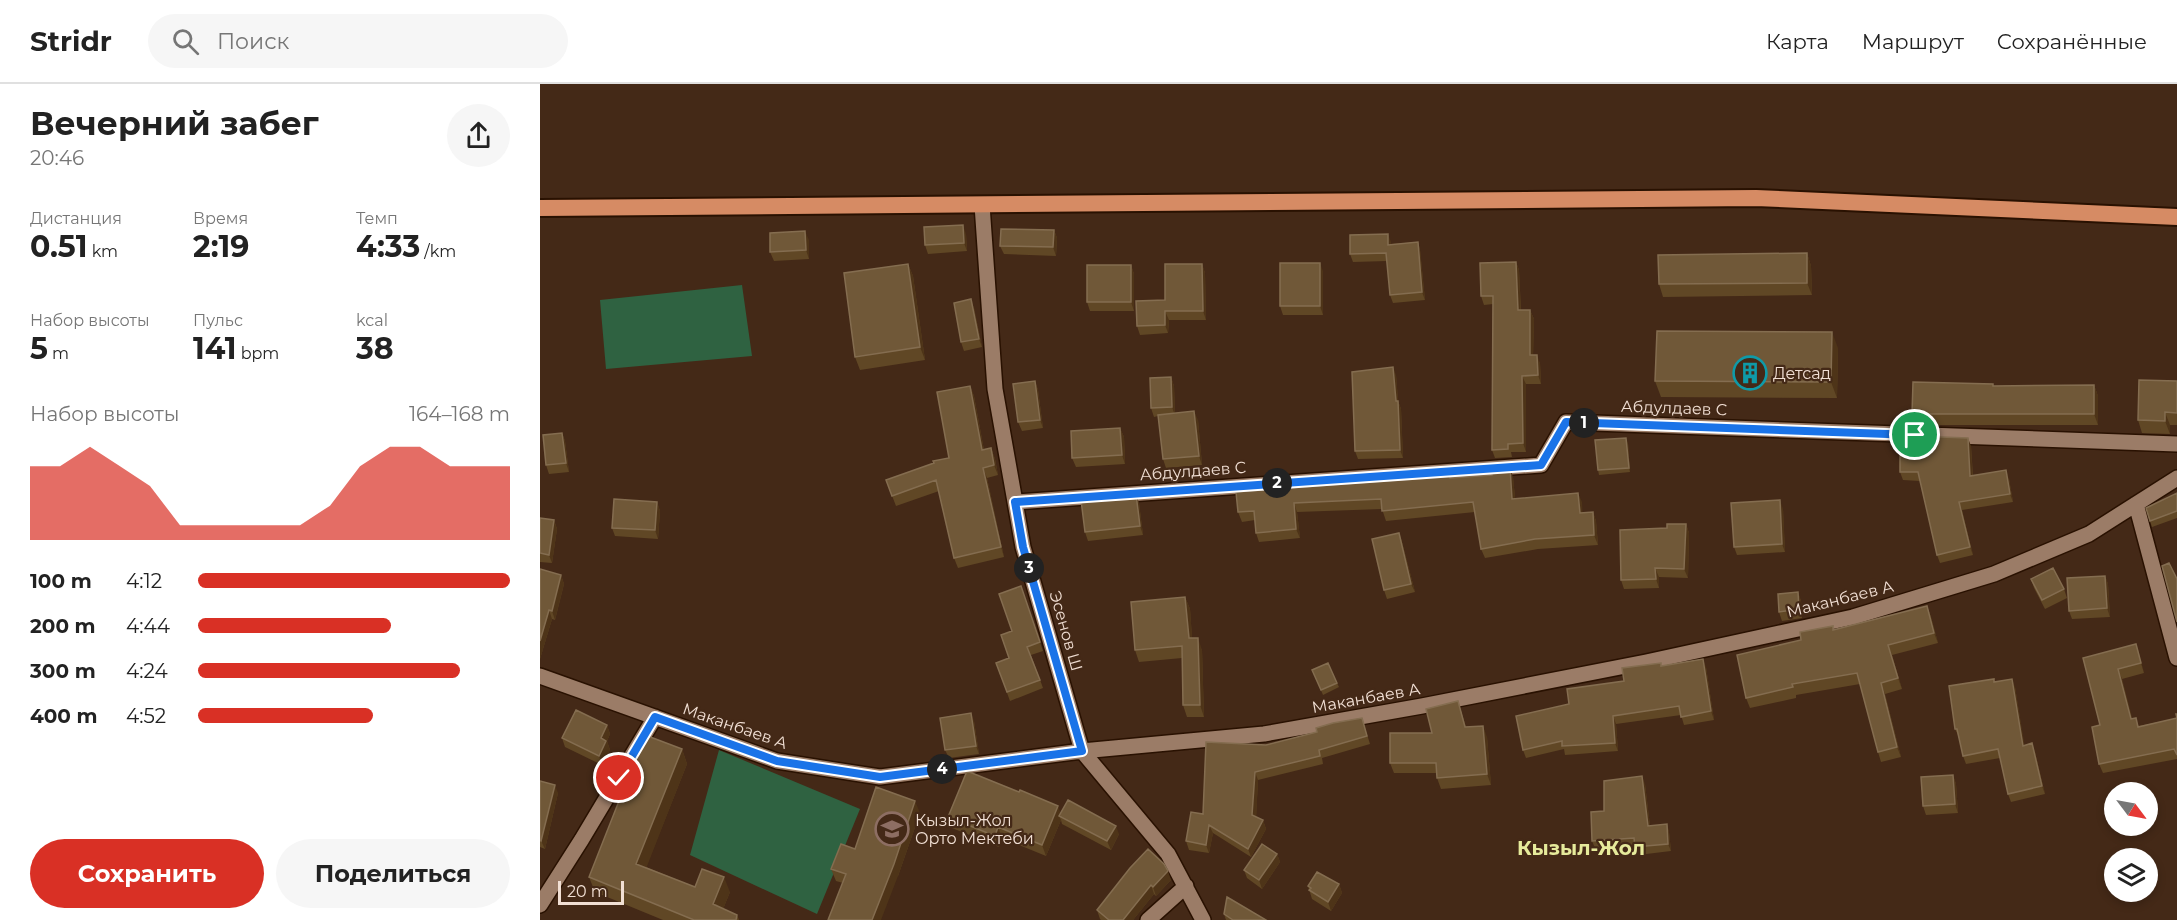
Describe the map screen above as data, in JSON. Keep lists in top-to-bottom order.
{
  "streets": {
    "street": ["Абдулдаев С", "Маканбаев А", "Эсенов Ш"]
  },
  "crossings": [
    ["Абдулдаев С", "Эсенов Ш"],
    ["Маканбаев А", "Эсенов Ш"]
  ],
  "districts": ["Кызыл-Жол"],
  "places": {
    "building": ["Детсад"],
    "school or university": ["Кызыл-Жол Орто Мектеби"]
  },
  "scale_bar": "20 m",
  "north": "bottom right",
  "page": {
    "header": "Stridr",
    "search": "Поиск",
    "nav": ["Карта", "Маршрут", "Сохранённые"],
    "heading": ["Вечерний забег", "20:46"],
    "stats": [
      ["Дистанция", "0.51 km"],
      ["Время", "2:19"],
      ["Темп", "4:33 /km"],
      ["Набор высоты", "5 m"],
      ["Пульс", "141 bpm"],
      ["kcal", "38"]
    ],
    "chart": ["Набор высоты", "164–168 m"],
    "pins": [
      "1",
      "2",
      "3",
      "4"
    ],
    "list": [
      {
        "name": "100 m",
        "note": "4:12"
      },
      {
        "name": "200 m",
        "note": "4:44"
      },
      {
        "name": "300 m",
        "note": "4:24"
      },
      {
        "name": "400 m",
        "note": "4:52"
      }
    ],
    "buttons": ["Сохранить", "Поделиться"],
    "scale": "20 m"
  }
}
